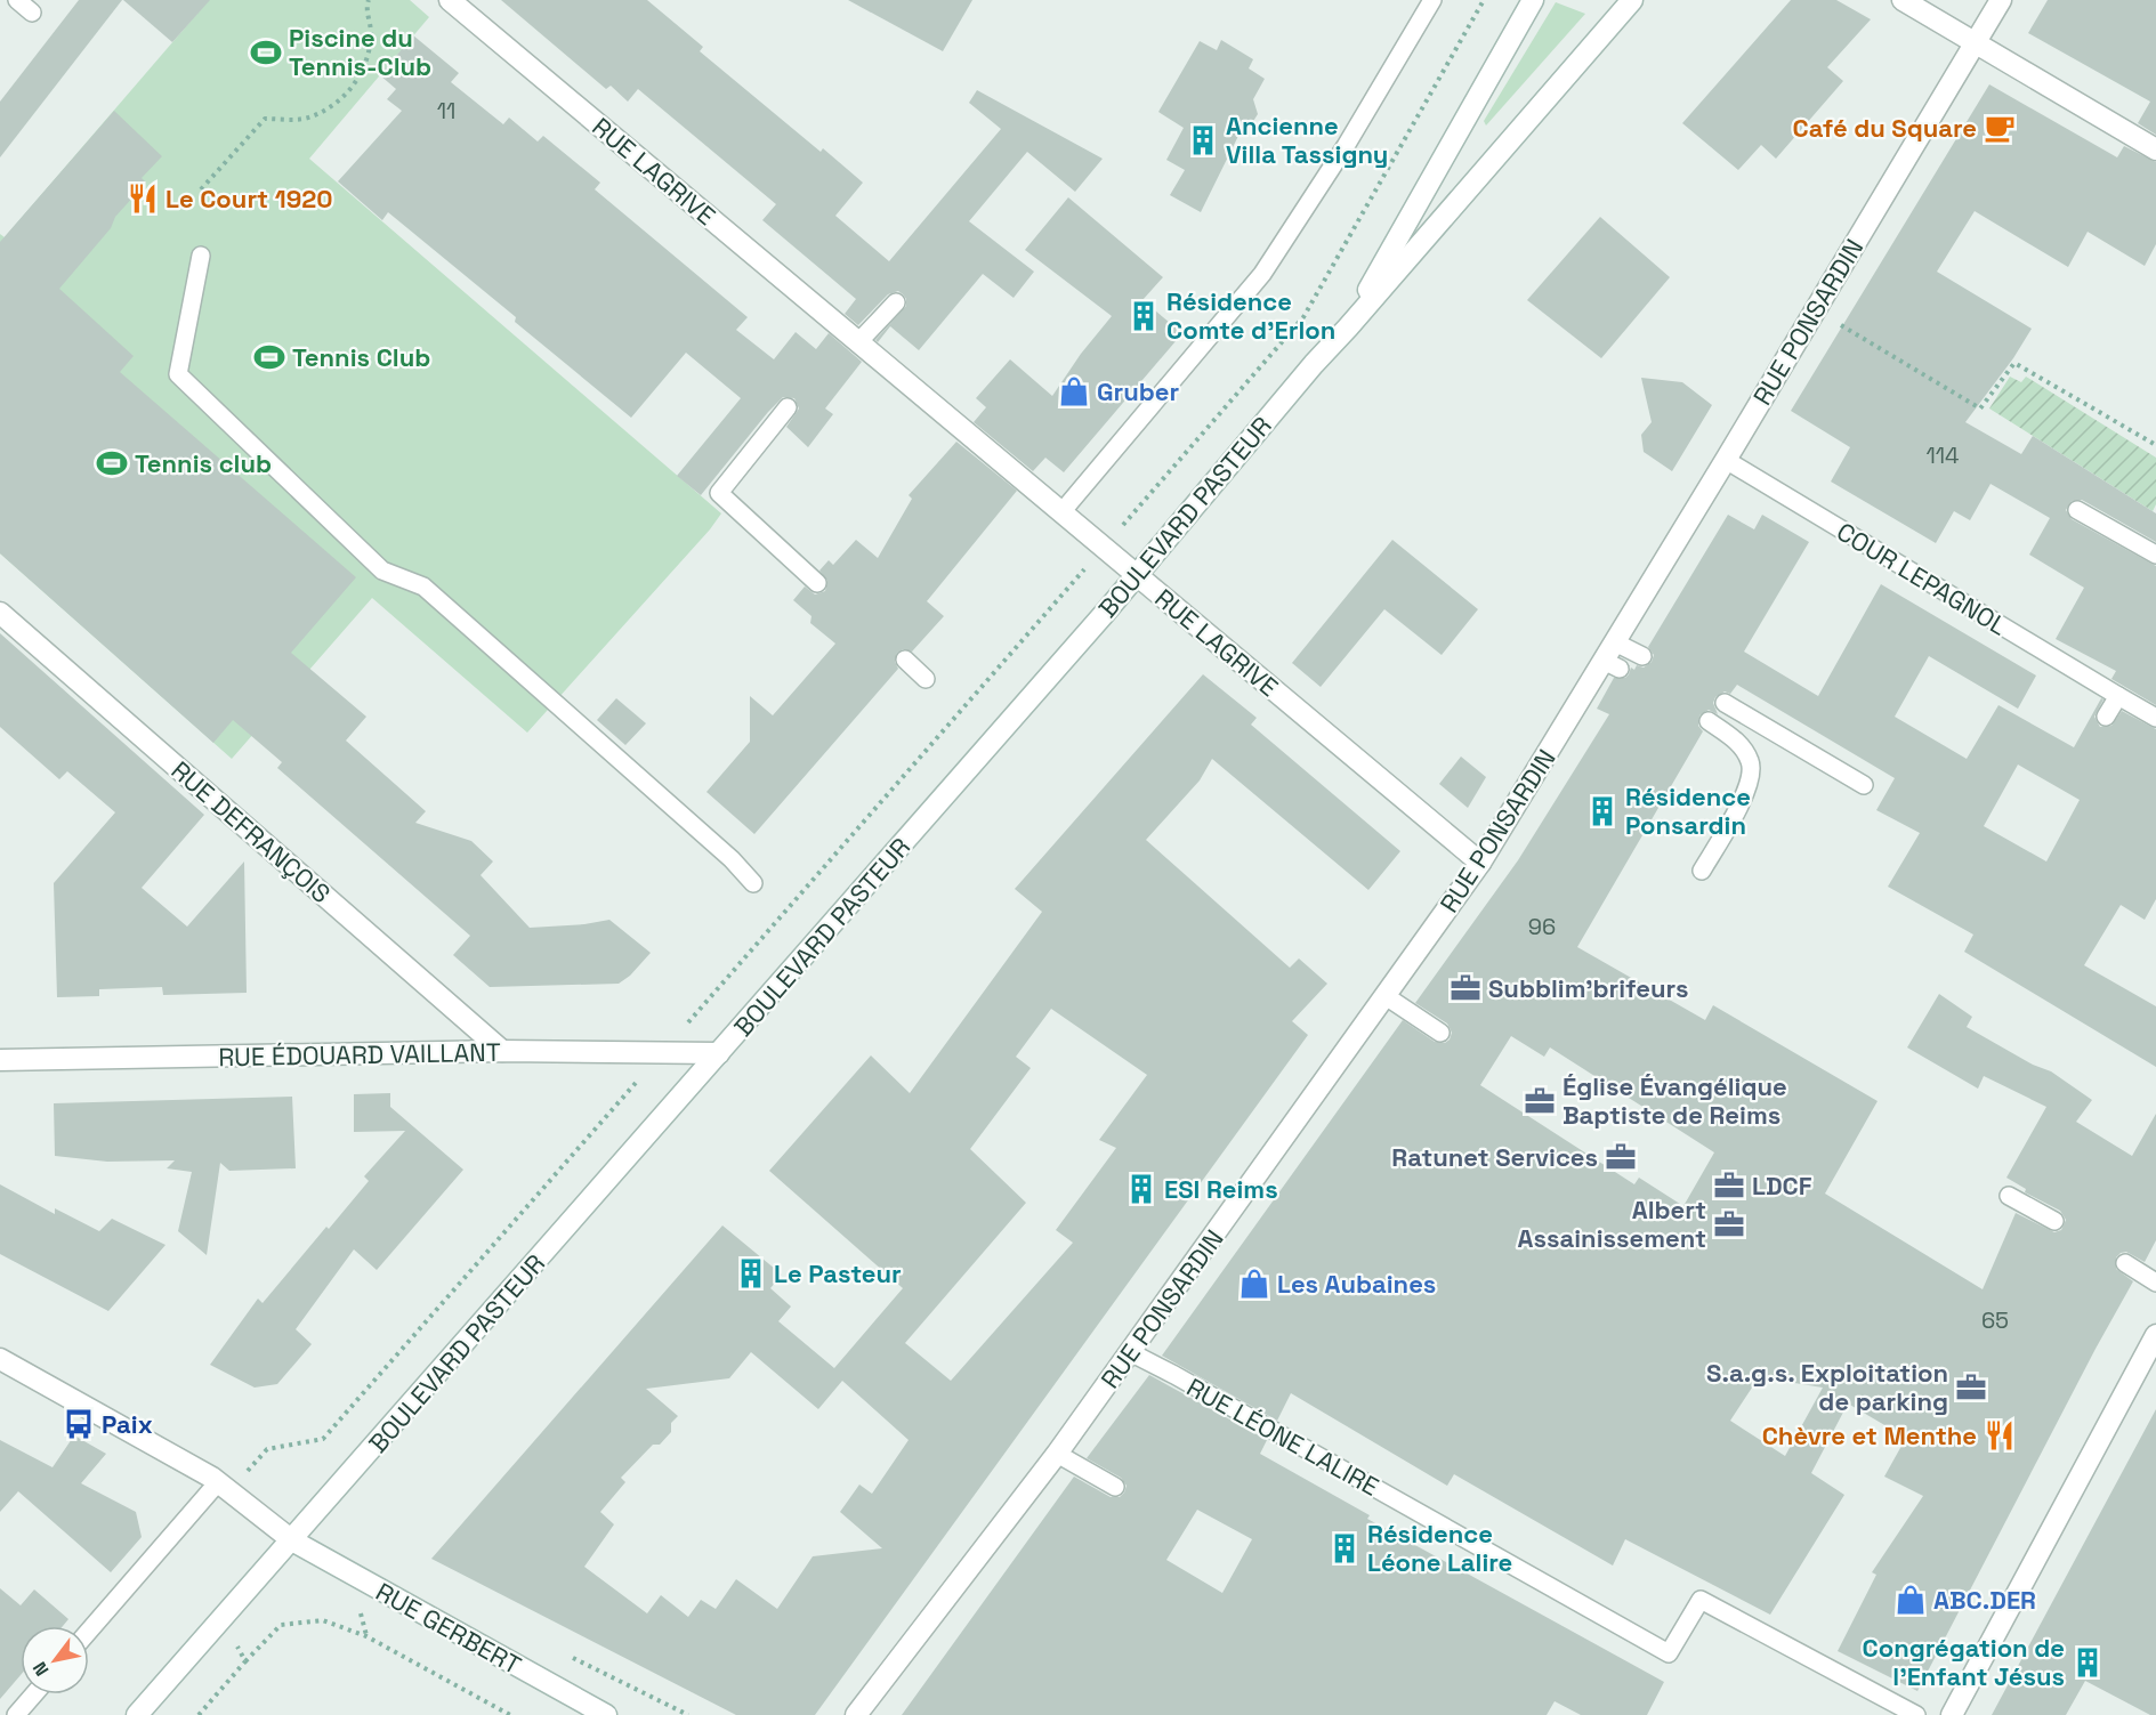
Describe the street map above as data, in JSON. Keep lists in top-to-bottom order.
{
  "streets": {
    "street": [
      "RUE LAGRIVE",
      "RUE PONSARDIN",
      "BOULEVARD PASTEUR",
      "RUE DEFRANÇOIS",
      "RUE ÉDOUARD VAILLANT",
      "RUE GERBERT"
    ],
    "lane": ["COUR LEPAGNOL", "RUE LÉONE LALIRE"]
  },
  "crossings": [
    ["RUE LAGRIVE", "RUE PONSARDIN"],
    ["RUE LAGRIVE", "BOULEVARD PASTEUR"],
    ["RUE PONSARDIN", "COUR LEPAGNOL"],
    ["RUE PONSARDIN", "RUE LÉONE LALIRE"],
    ["BOULEVARD PASTEUR", "RUE ÉDOUARD VAILLANT"],
    ["BOULEVARD PASTEUR", "RUE GERBERT"],
    ["RUE DEFRANÇOIS", "RUE ÉDOUARD VAILLANT"]
  ],
  "places": {
    "sports": ["Piscine du Tennis-Club", "Tennis Club", "Tennis club"],
    "cafe": ["Café du Square"],
    "building": [
      "Ancienne Villa Tassigny",
      "Résidence Comte d'Erlon",
      "Résidence Ponsardin",
      "ESI Reims",
      "Le Pasteur",
      "Résidence Léone Lalire",
      "Congrégation de l'Enfant Jésus"
    ],
    "restaurant": ["Le Court 1920", "Chèvre et Menthe"],
    "shop": ["Gruber", "Les Aubaines", "ABC.DER"],
    "office": [
      "Subblim’brifeurs",
      "Église Évangélique Baptiste de Reims",
      "Ratunet Services",
      "LDCF",
      "Albert Assainissement",
      "S.a.g.s. Exploitation de parking"
    ],
    "bus stop": ["Paix"]
  },
  "house_numbers": [
    "11",
    "114",
    "96",
    "65"
  ],
  "north": "bottom left"
}
